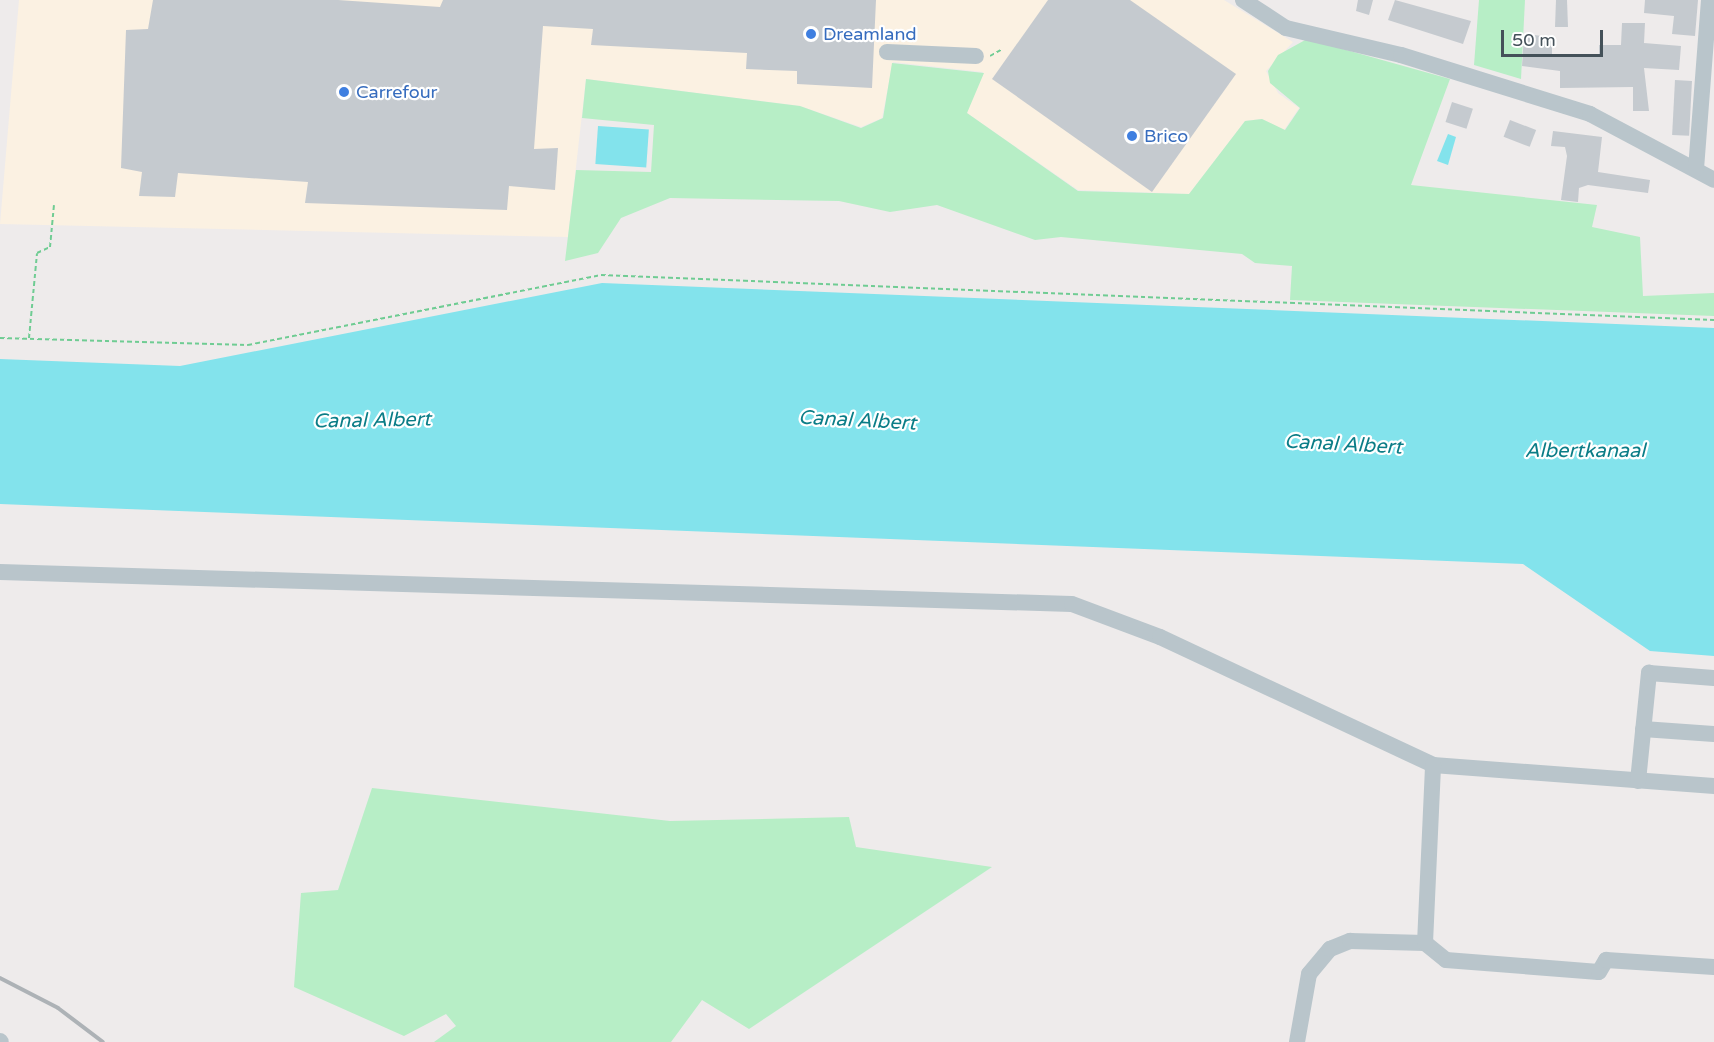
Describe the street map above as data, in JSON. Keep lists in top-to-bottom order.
{
  "water": ["Canal Albert", "Albertkanaal"],
  "places": ["Dreamland", "Carrefour", "Brico"],
  "scale_bar": "50 m"
}
